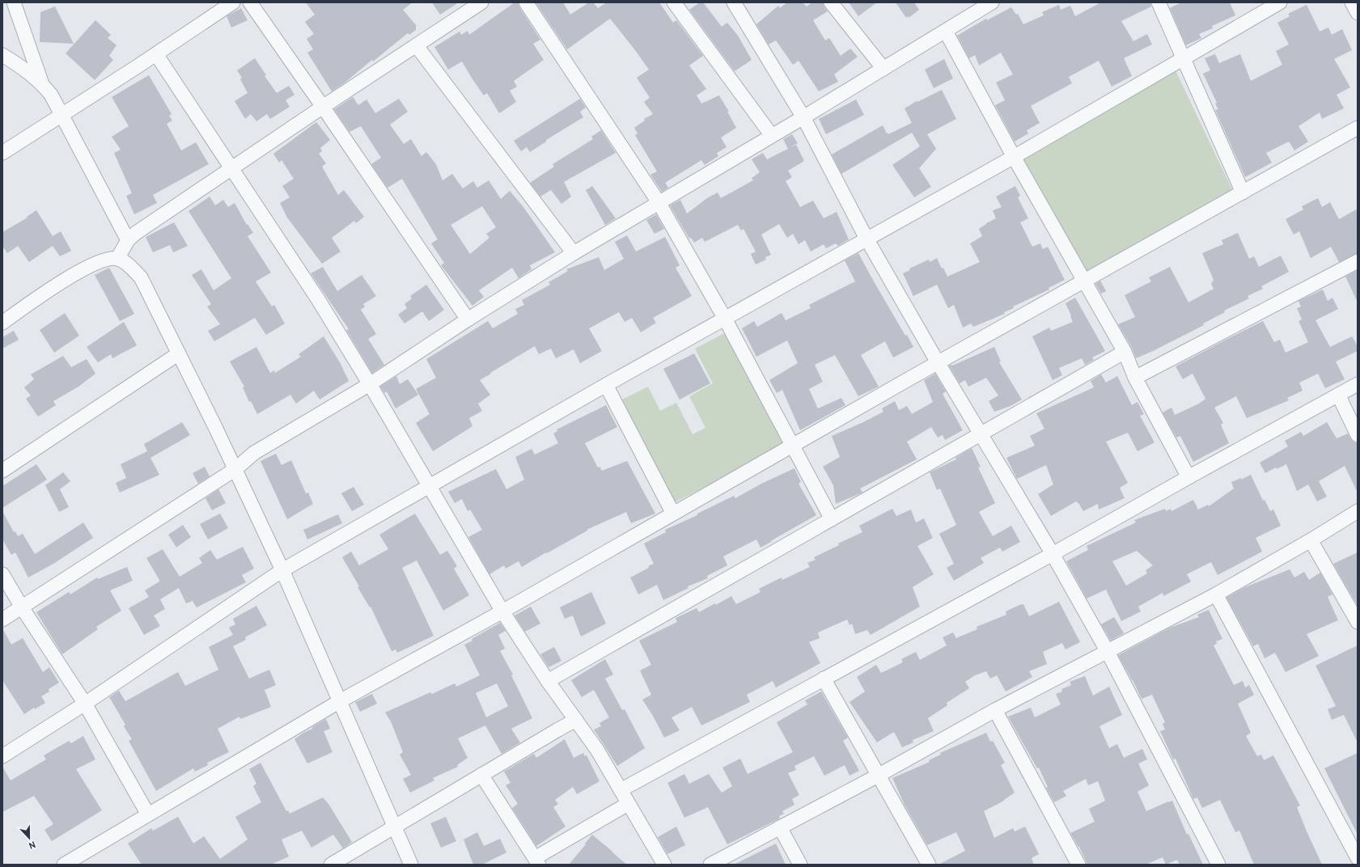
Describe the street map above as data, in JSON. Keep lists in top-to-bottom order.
{
  "north": "bottom"
}
